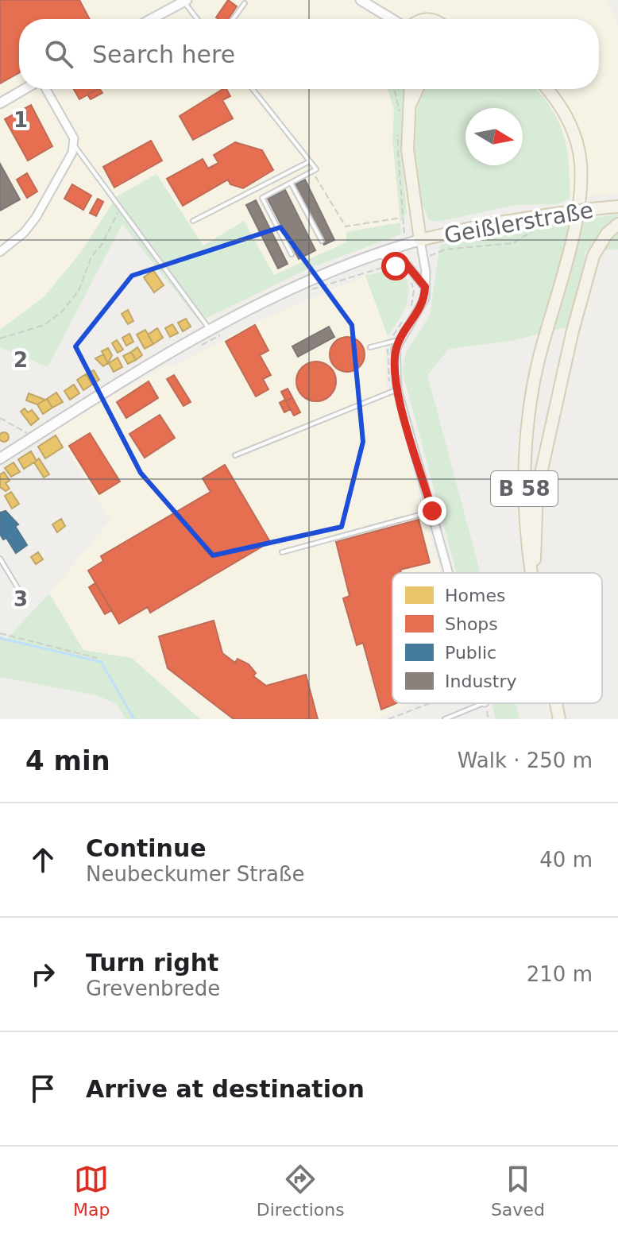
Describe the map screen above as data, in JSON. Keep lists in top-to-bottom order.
{
  "streets": {
    "main road": ["Geißlerstraße", "B 58"]
  },
  "legend": [
    "Homes",
    "Shops",
    "Public",
    "Industry"
  ],
  "north": "right",
  "page": {
    "search": "Search here",
    "heading": ["4 min", "Walk · 250 m"],
    "list": [
      ["Continue", "Neubeckumer Straße", "40 m"],
      ["Turn right", "Grevenbrede", "210 m"],
      "Arrive at destination"
    ],
    "nav": ["Map", "Directions", "Saved"]
  },
  "grid": {
    "rows": ["1", "2", "3"]
  }
}
